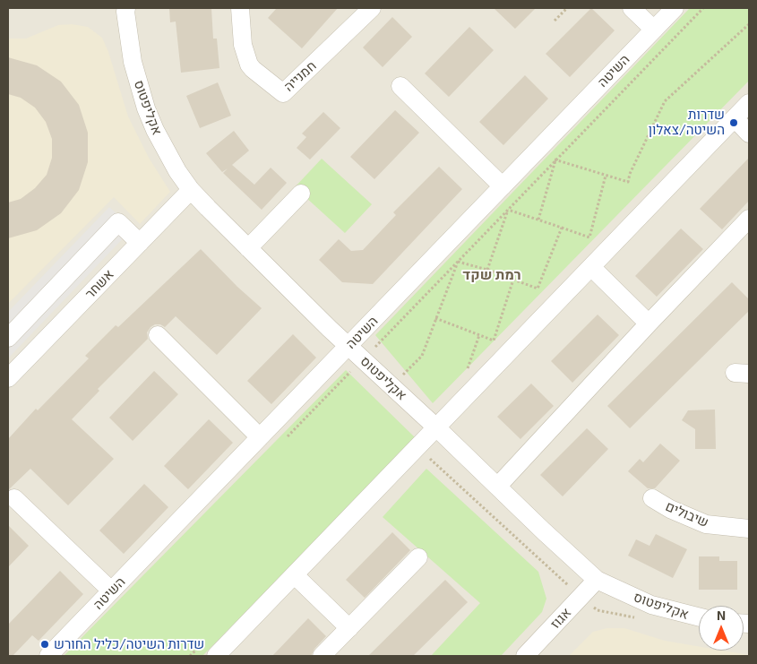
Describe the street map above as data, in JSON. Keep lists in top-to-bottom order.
{
  "streets": {
    "street": [
      "השיטה",
      "חמנייה",
      "אקליפטוס",
      "אשחר",
      "שיבולים",
      "אגוז"
    ]
  },
  "crossings": [
    ["השיטה", "אקליפטוס"],
    ["אקליפטוס", "אשחר"],
    ["אקליפטוס", "אגוז"]
  ],
  "districts": ["רמת שקד"],
  "places": ["שדרות השיטה/צאלון", "שדרות השיטה/כליל החורש"],
  "north": "top"
}
